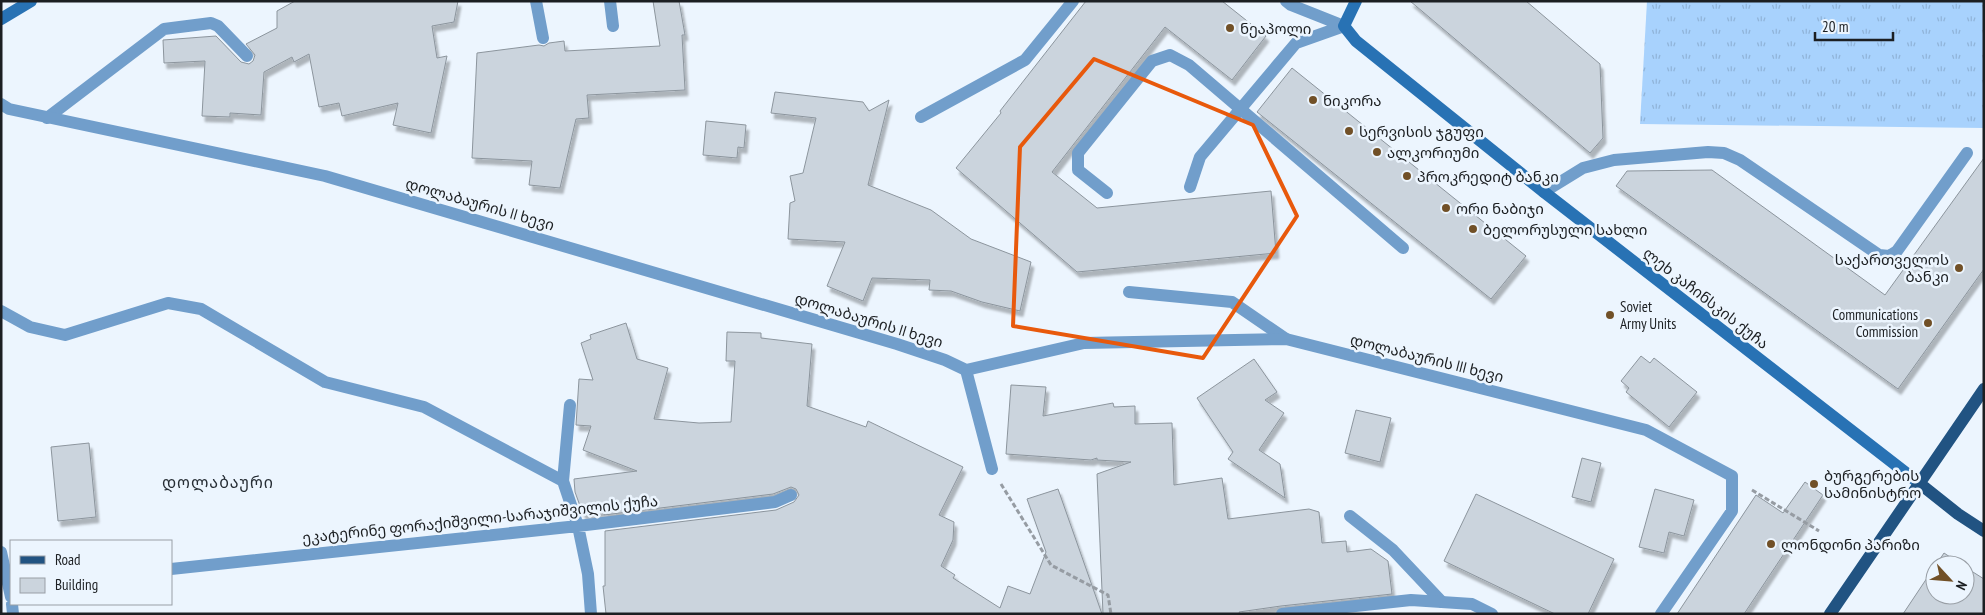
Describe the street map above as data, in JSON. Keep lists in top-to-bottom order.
{
  "streets": {
    "main road": ["ლეხ კაჩინსკის ქუჩა"],
    "street": ["დოლაბაურის II ხევი", "დოლაბაურის III ხევი", "ეკატერინე ფორაქიშვილი-სარაჯიშვილის ქუჩა"]
  },
  "crossings": [
    ["დოლაბაურის II ხევი", "დოლაბაურის III ხევი"]
  ],
  "districts": ["დოლაბაური"],
  "places": [
    "ნეაპოლი",
    "ნიკორა",
    "სერვისის ჯგუფი",
    "ალკორიუმი",
    "პროკრედიტ ბანკი",
    "ორი ნაბიჯი",
    "ბელორუსული სახლი",
    "საქართველოს ბანკი",
    "Soviet Army Units",
    "Communications Commission",
    "ბურგერების სამინისტრო",
    "ლონდონი პარიზი"
  ],
  "legend": ["Road", "Building"],
  "scale_bar": "20 m",
  "north": "bottom right"
}
